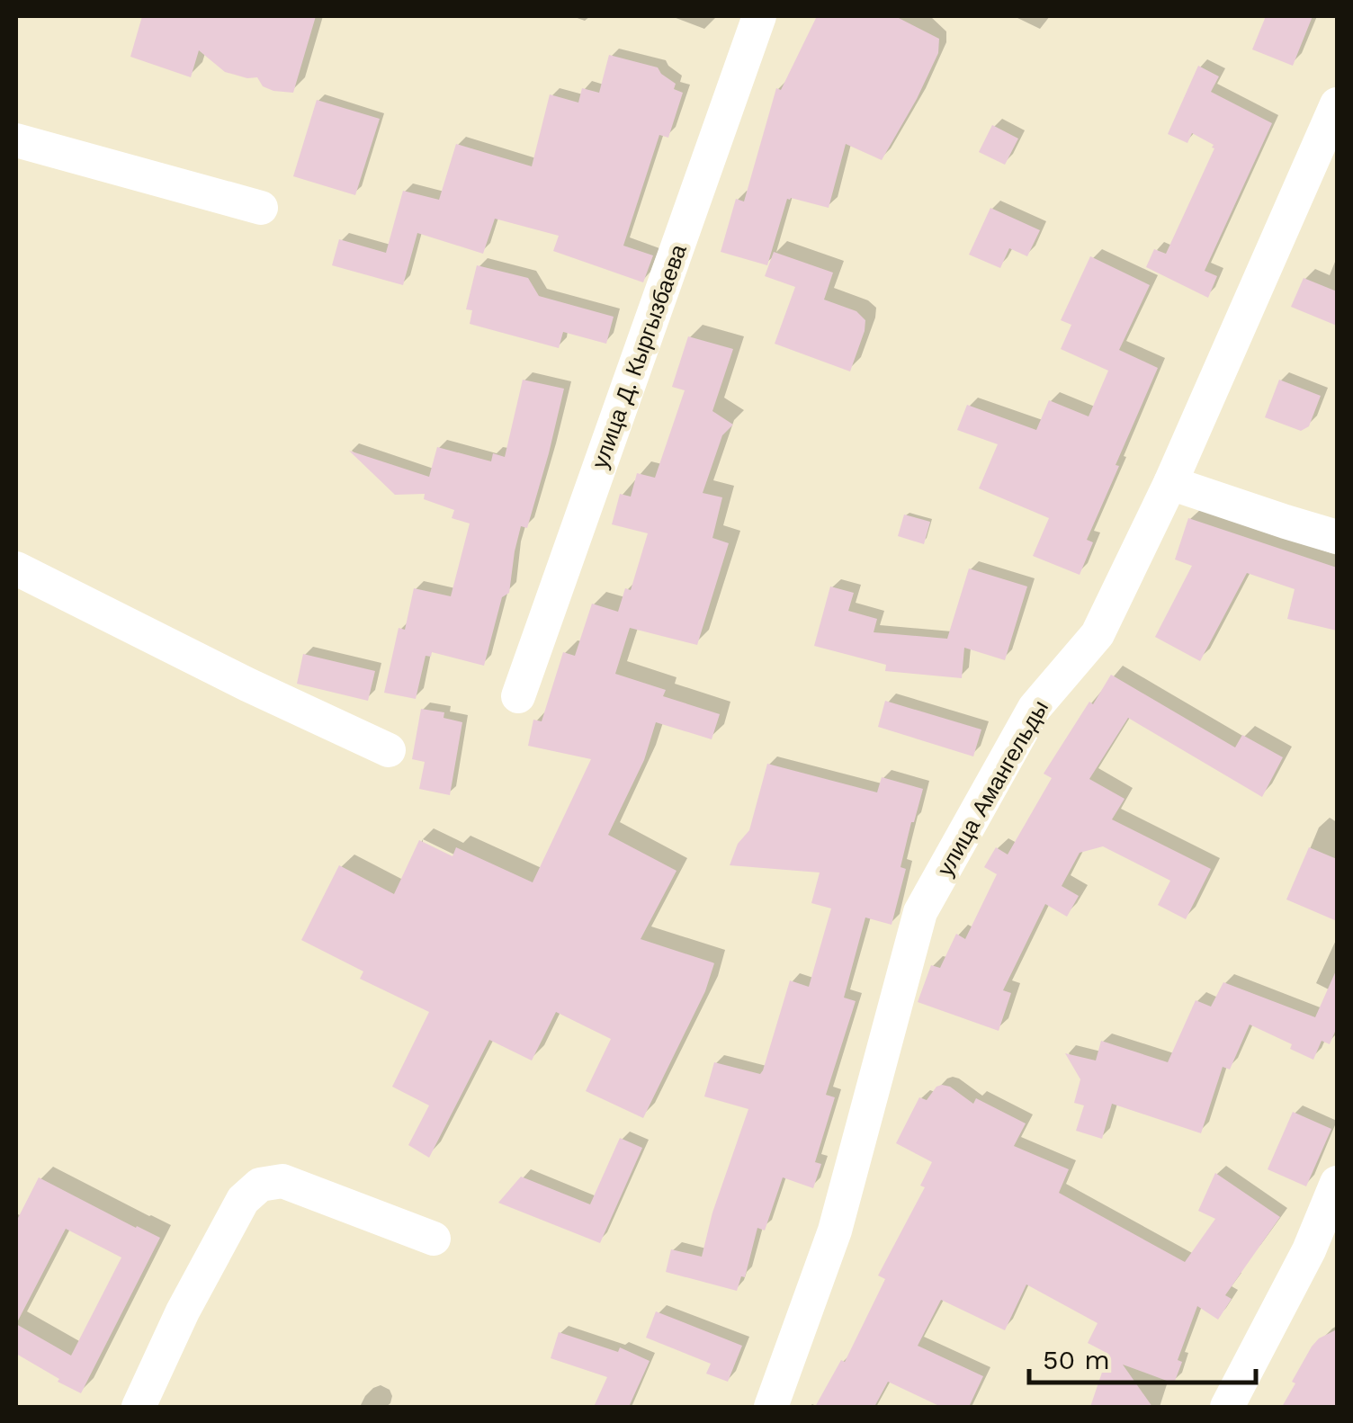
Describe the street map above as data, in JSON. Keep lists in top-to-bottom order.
{
  "streets": {
    "street": ["улица Д. Кыргызбаева", "улица Амангельды"]
  },
  "scale_bar": "50 m"
}
